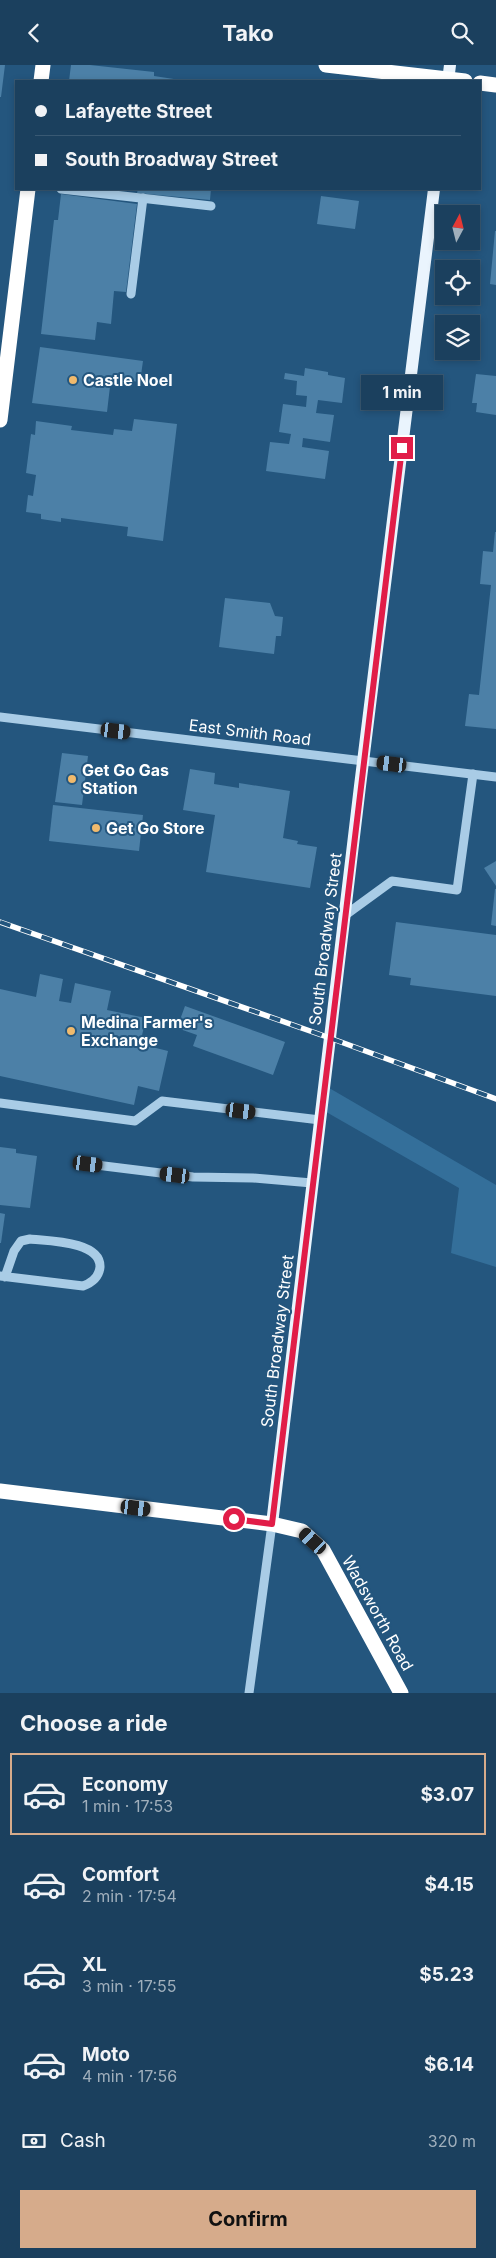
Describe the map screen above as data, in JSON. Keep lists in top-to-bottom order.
{
  "streets": {
    "highway": ["Wadsworth Road"],
    "main road": ["South Broadway Street"],
    "street": ["East Smith Road"]
  },
  "crossings": [
    ["East Smith Road", "South Broadway Street"],
    ["South Broadway Street", "Wadsworth Road"]
  ],
  "places": [
    "Castle Noel",
    "Get Go Gas Station",
    "Get Go Store",
    "Medina Farmer's Exchange"
  ],
  "north": "top",
  "page": {
    "header": "Tako",
    "banner": ["Lafayette Street", "South Broadway Street"],
    "bubble": "1 min",
    "heading": "Choose a ride",
    "list": [
      {
        "name": "Economy",
        "note": "1 min · 17:53",
        "value": "$3.07"
      },
      {
        "name": "Comfort",
        "note": "2 min · 17:54",
        "value": "$4.15"
      },
      {
        "name": "XL",
        "note": "3 min · 17:55",
        "value": "$5.23"
      },
      {
        "name": "Moto",
        "note": "4 min · 17:56",
        "value": "$6.14"
      }
    ],
    "pay": ["Cash", "320 m"],
    "buttons": "Confirm"
  }
}
